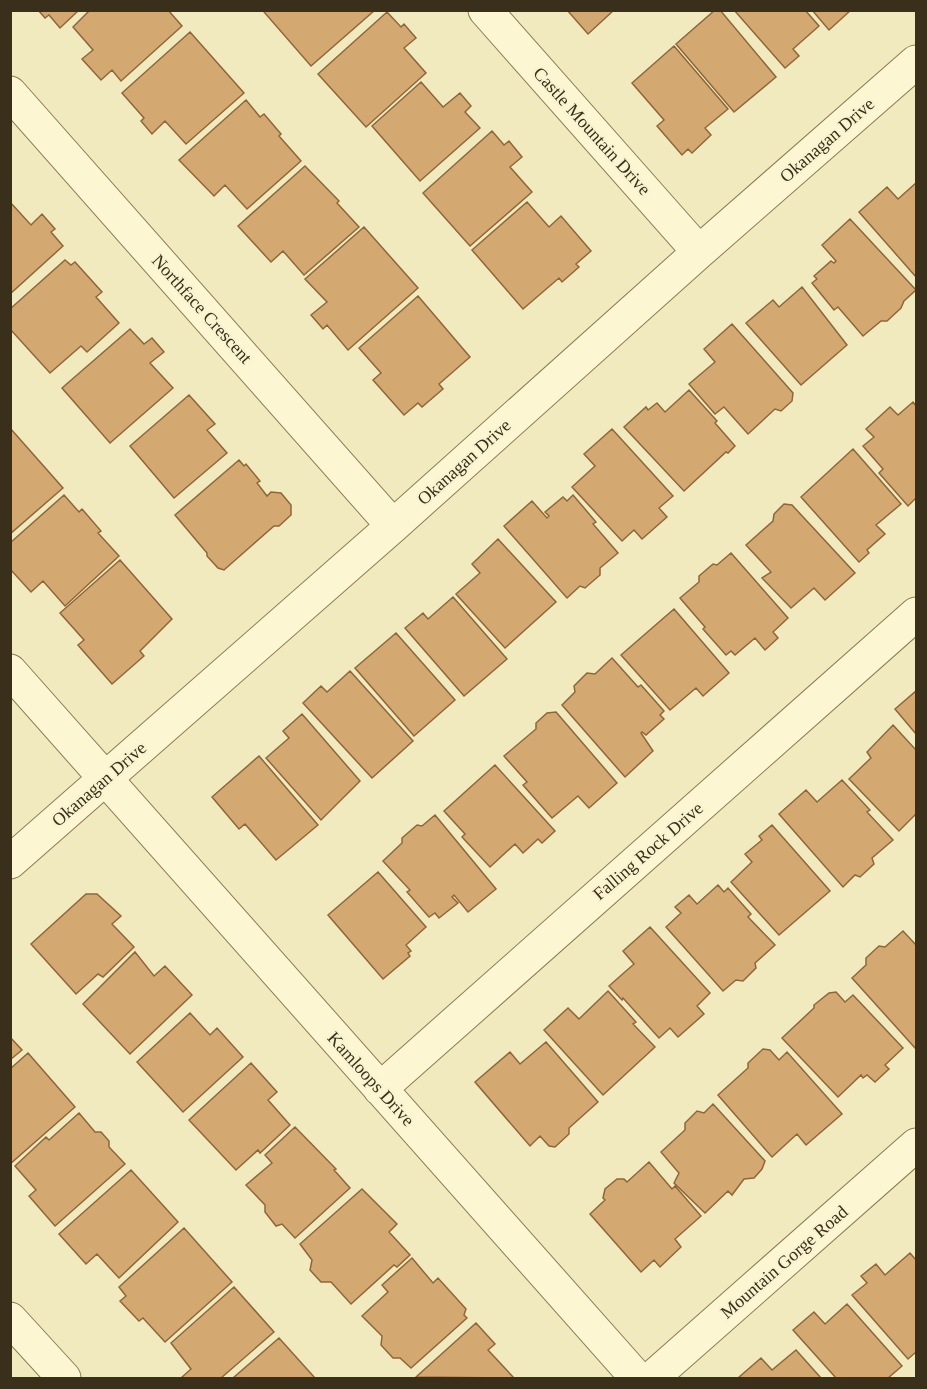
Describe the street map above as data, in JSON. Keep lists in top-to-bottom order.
{
  "streets": {
    "street": [
      "Castle Mountain Drive",
      "Okanagan Drive",
      "Northface Crescent",
      "Falling Rock Drive",
      "Kamloops Drive",
      "Mountain Gorge Road"
    ]
  },
  "crossings": [
    ["Castle Mountain Drive", "Okanagan Drive"],
    ["Okanagan Drive", "Northface Crescent"],
    ["Okanagan Drive", "Kamloops Drive"],
    ["Falling Rock Drive", "Kamloops Drive"]
  ]
}
